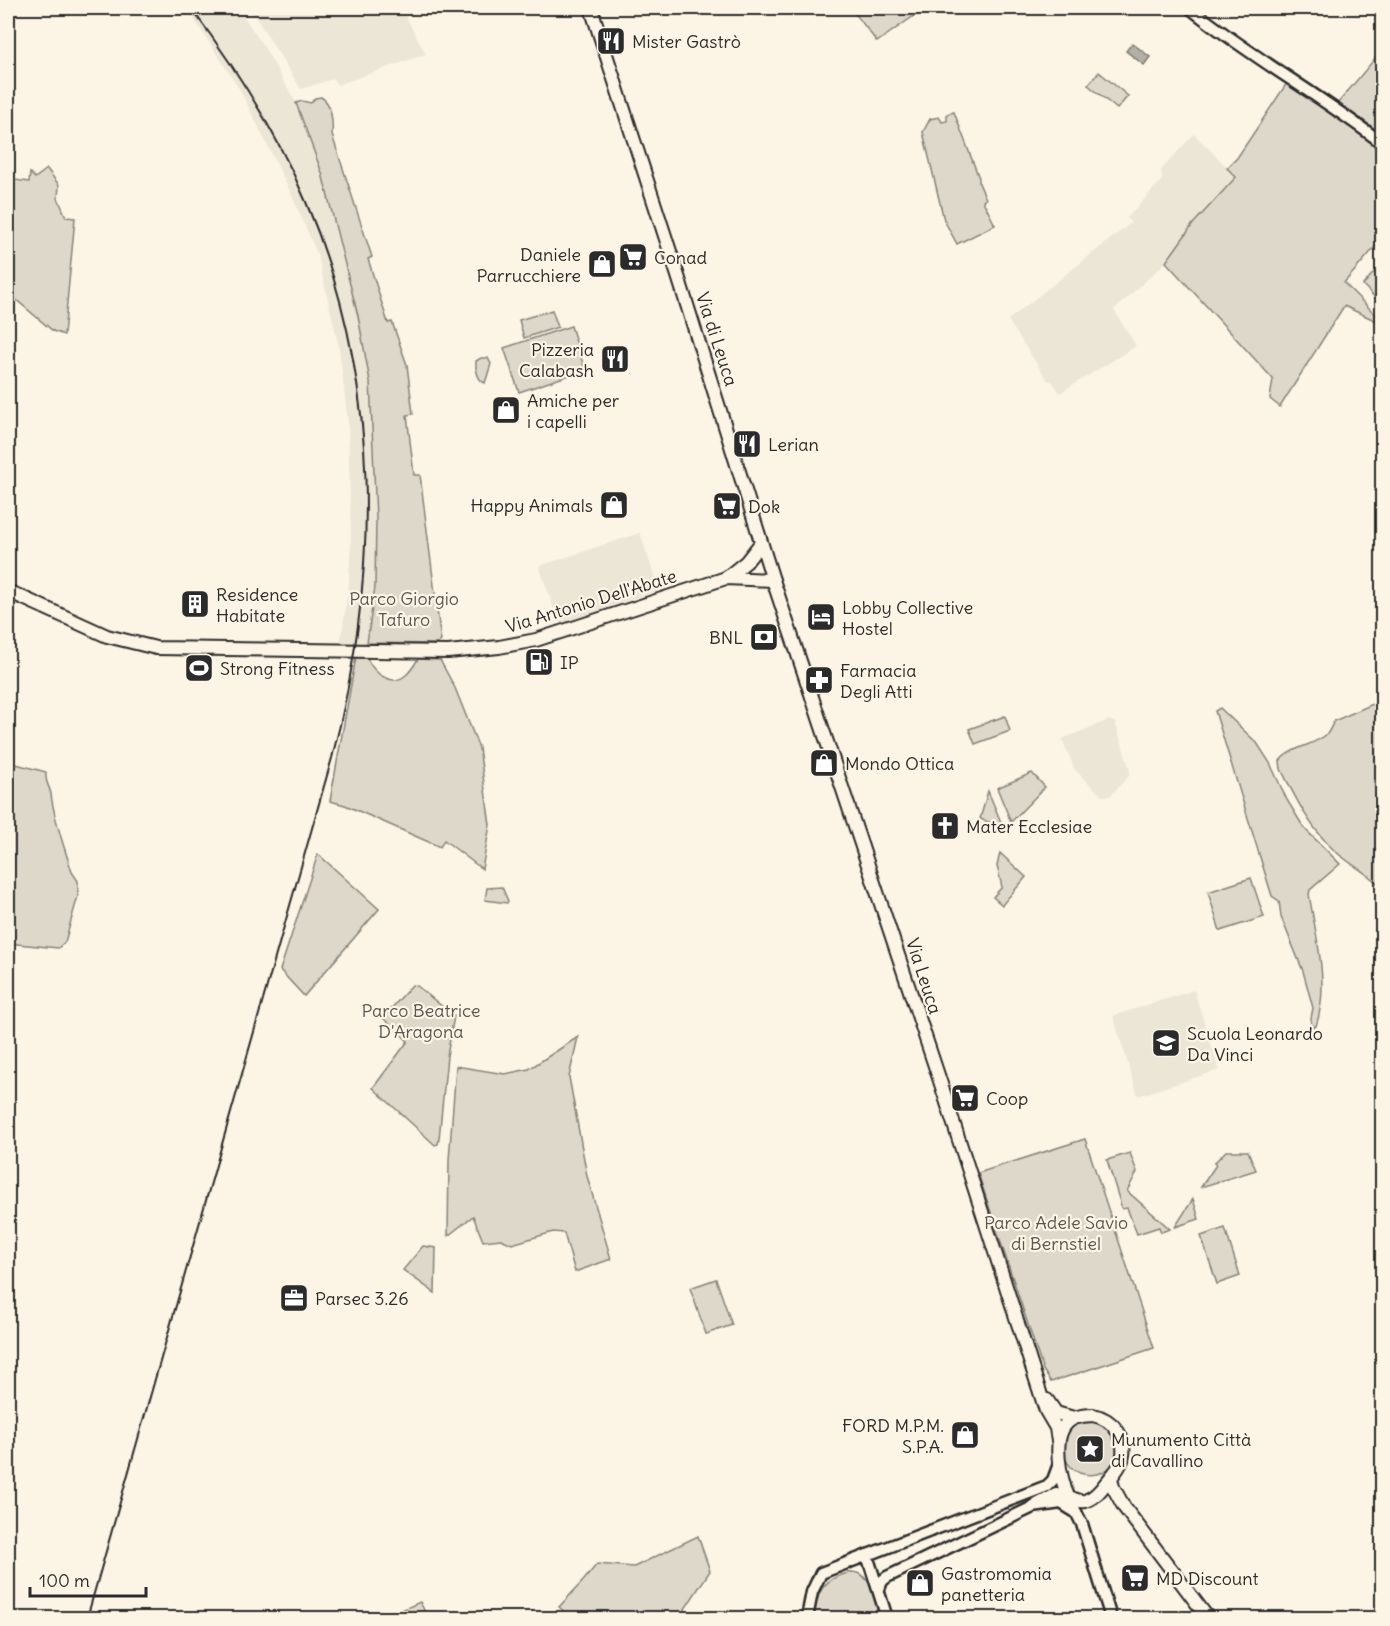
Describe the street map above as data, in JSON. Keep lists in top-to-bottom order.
{
  "streets": {
    "main road": ["Via di Leuca", "Via Antonio Dell'Abate", "Via Leuca"]
  },
  "crossings": [
    ["Via di Leuca", "Via Antonio Dell'Abate"],
    ["Via di Leuca", "Via Leuca"],
    ["Via Antonio Dell'Abate", "Via Leuca"]
  ],
  "parks": ["Parco Giorgio Tafuro", "Parco Beatrice D'Aragona", "Parco Adele Savio di Bernstiel"],
  "places": {
    "restaurant": ["Mister Gastrò", "Pizzeria Calabash", "Lerian"],
    "supermarket": [
      "Conad",
      "Dok",
      "Coop",
      "MD Discount"
    ],
    "shop": [
      "Daniele Parrucchiere",
      "Amiche per i capelli",
      "Happy Animals",
      "Mondo Ottica",
      "FORD M.P.M. S.P.A.",
      "Gastromomia panetteria"
    ],
    "building": ["Residence Habitate"],
    "hotel": ["Lobby Collective Hostel"],
    "bank": ["BNL"],
    "fuel station": ["IP"],
    "sports": ["Strong Fitness"],
    "pharmacy": ["Farmacia Degli Atti"],
    "church": ["Mater Ecclesiae"],
    "school or university": ["Scuola Leonardo Da Vinci"],
    "office": ["Parsec 3.26"],
    "place": ["Munumento Città di Cavallino"]
  },
  "scale_bar": "100 m"
}
